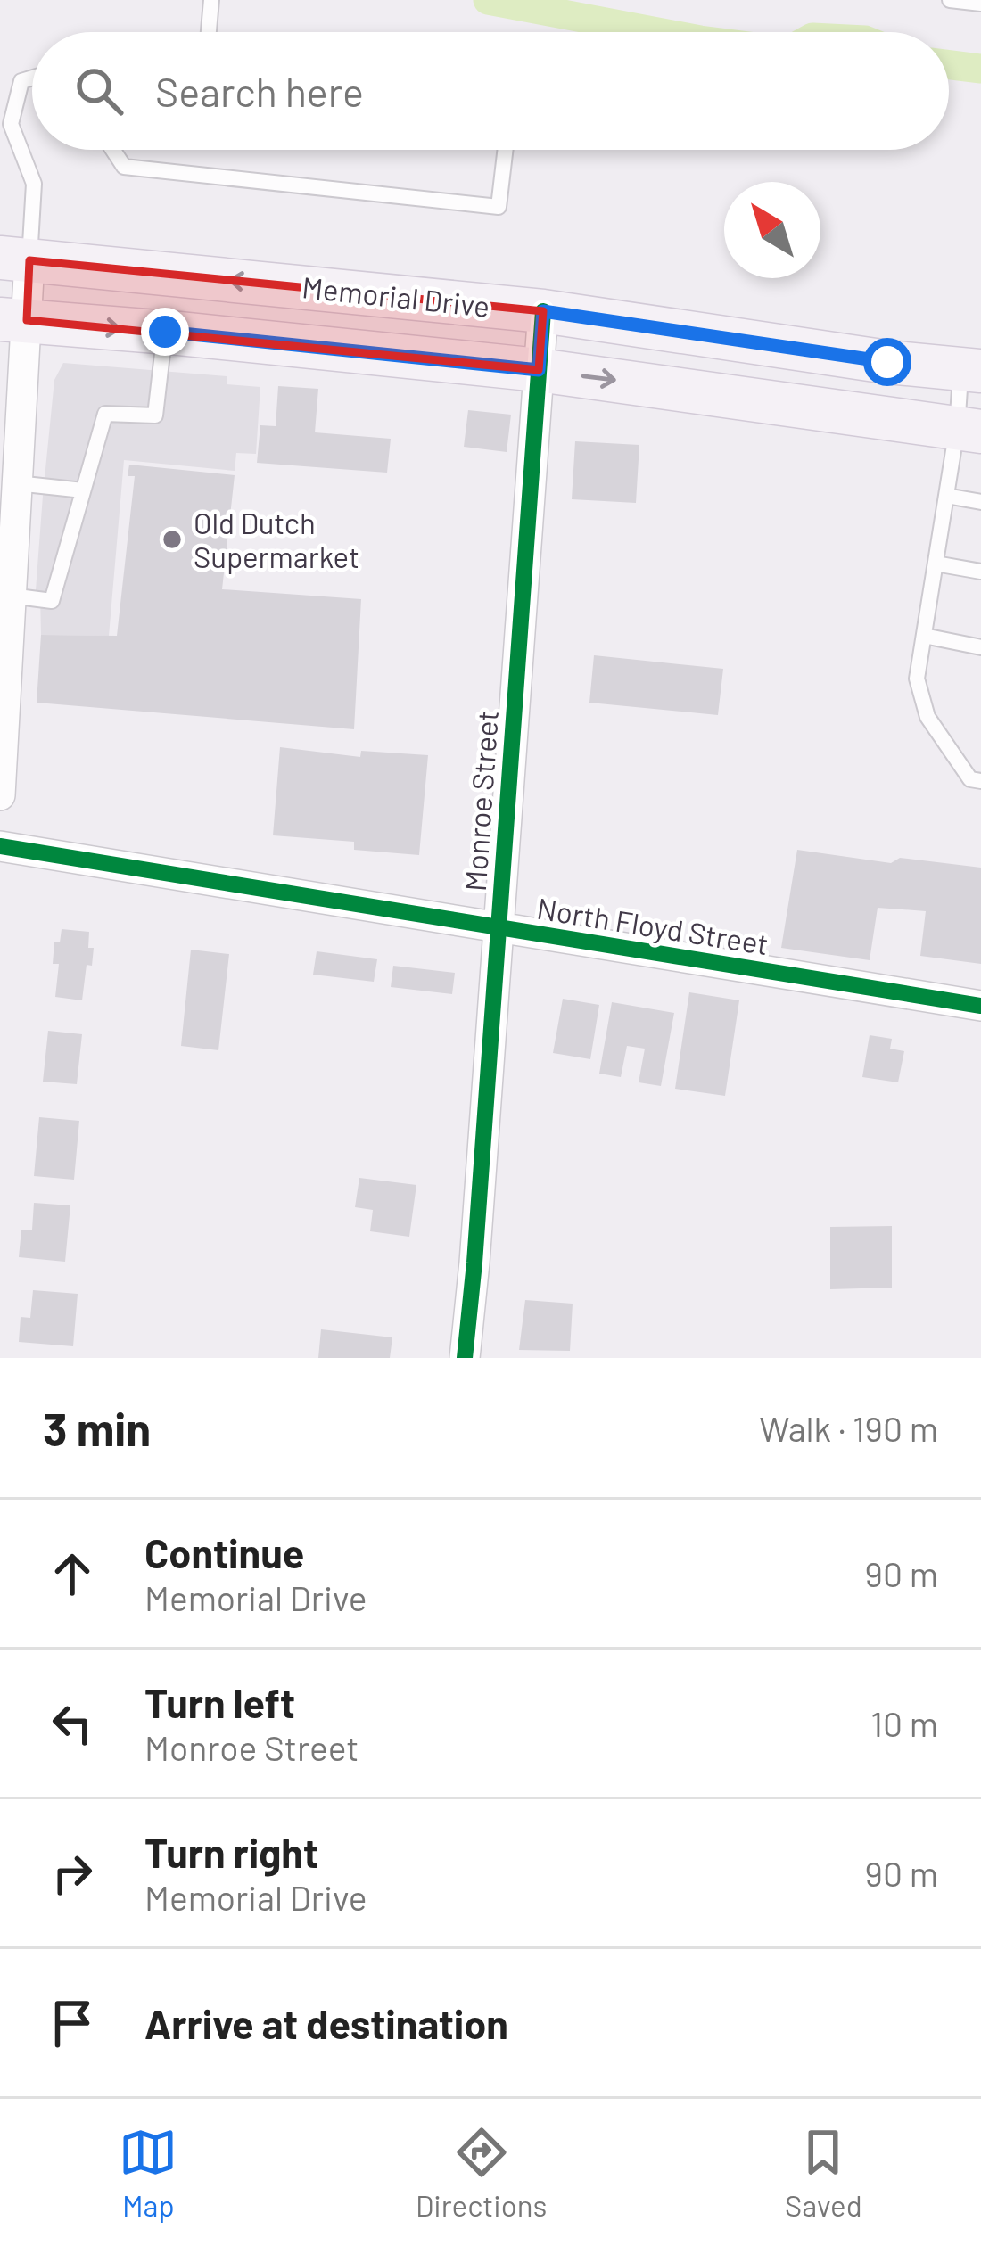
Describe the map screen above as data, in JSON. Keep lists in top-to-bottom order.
{
  "streets": {
    "main road": ["Memorial Drive"],
    "street": ["Monroe Street", "North Floyd Street"]
  },
  "crossings": [
    ["Memorial Drive", "Monroe Street"],
    ["Monroe Street", "North Floyd Street"]
  ],
  "places": ["Old Dutch Supermarket"],
  "north": "top left",
  "page": {
    "search": "Search here",
    "heading": ["3 min", "Walk · 190 m"],
    "list": [
      ["Continue", "Memorial Drive", "90 m"],
      ["Turn left", "Monroe Street", "10 m"],
      ["Turn right", "Memorial Drive", "90 m"],
      "Arrive at destination"
    ],
    "nav": ["Map", "Directions", "Saved"]
  }
}
